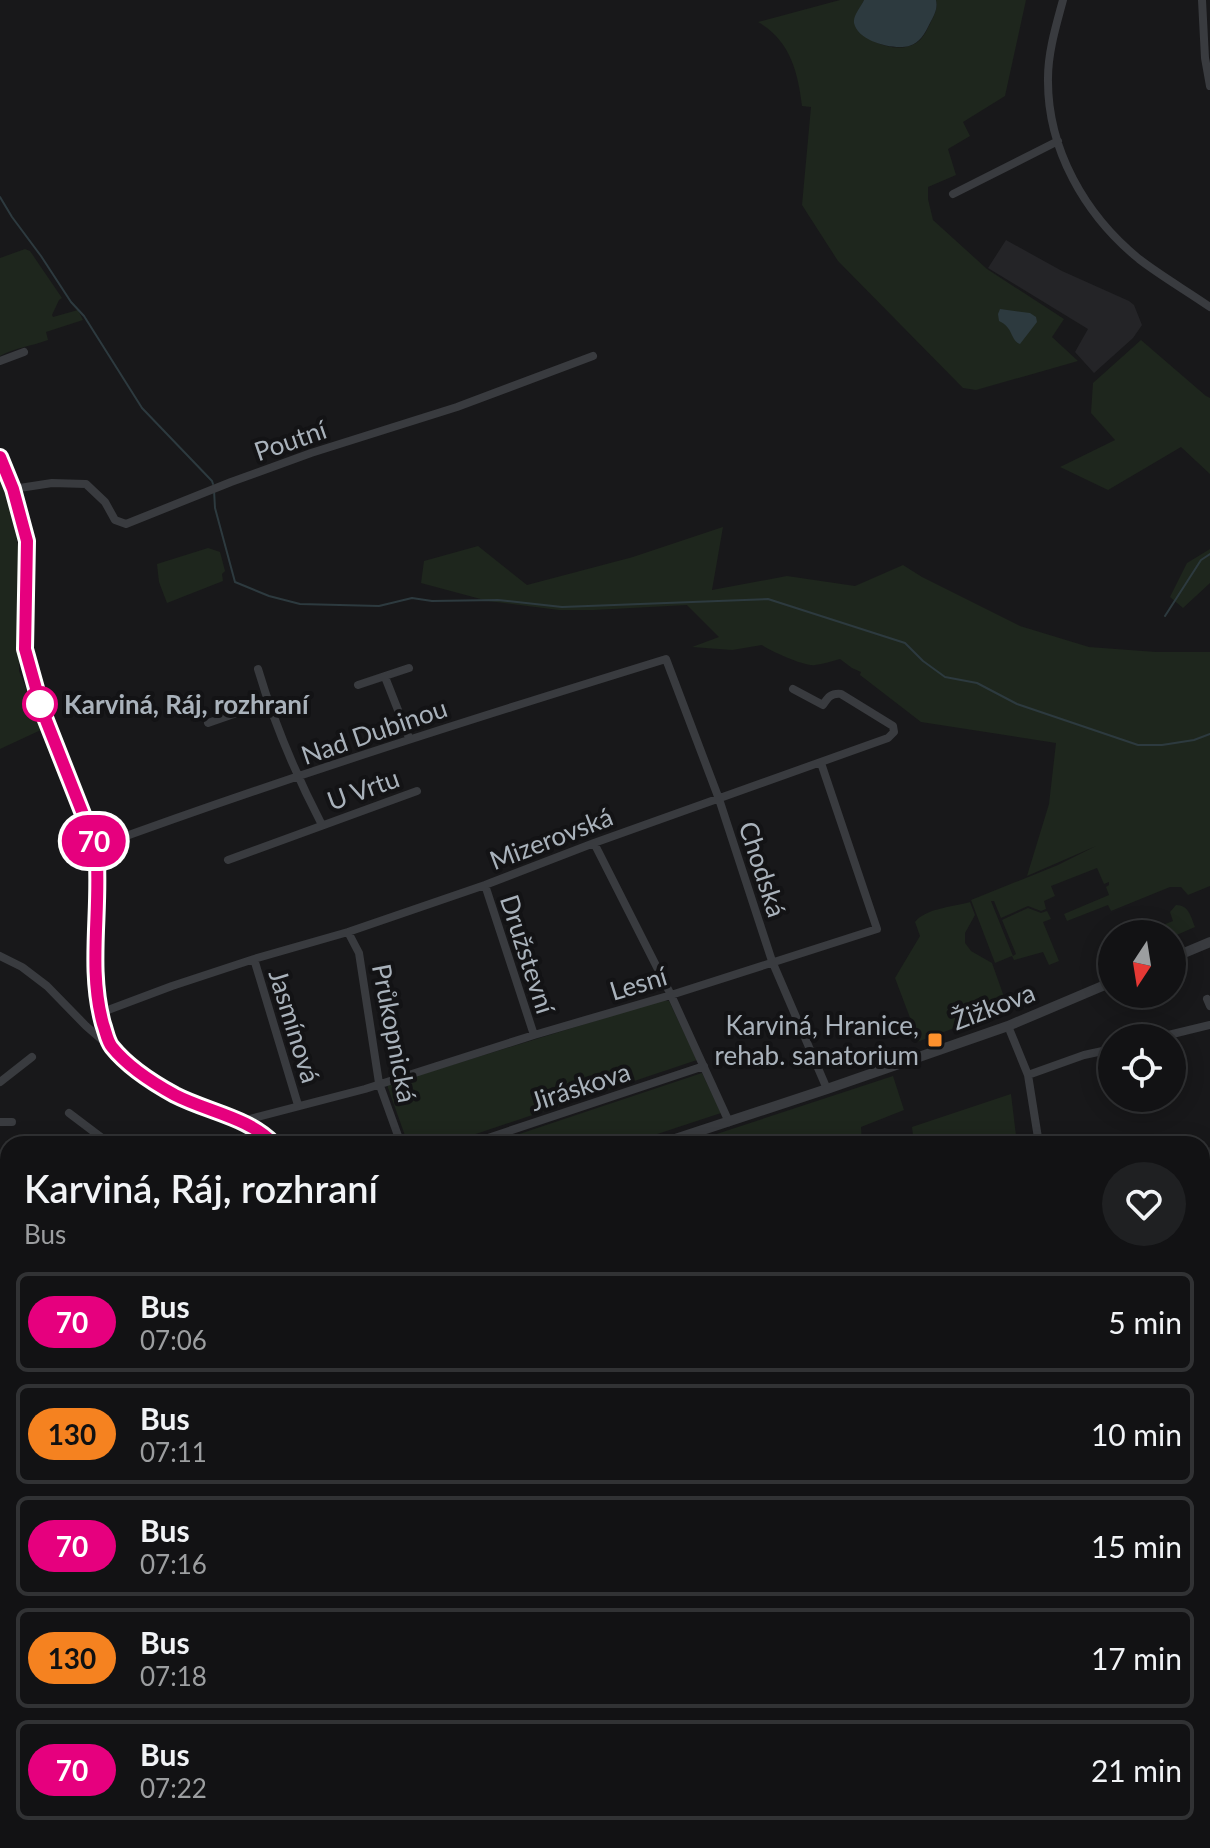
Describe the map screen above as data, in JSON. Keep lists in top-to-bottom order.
{
  "streets": {
    "street": [
      "Poutní",
      "Nad Dubinou",
      "U Vrtu",
      "Mizerovská",
      "Chodská",
      "Družstevní",
      "Lesní",
      "Žižkova",
      "Jasmínová",
      "Průkopnická",
      "Jiráskova"
    ]
  },
  "crossings": [
    ["Nad Dubinou", "U Vrtu"],
    ["Nad Dubinou", "Chodská"],
    ["Mizerovská", "Chodská"],
    ["Mizerovská", "Družstevní"],
    ["Mizerovská", "Lesní"],
    ["Mizerovská", "Jasmínová"],
    ["Mizerovská", "Průkopnická"],
    ["Chodská", "Lesní"],
    ["Chodská", "Žižkova"],
    ["Družstevní", "Lesní"],
    ["Lesní", "Jasmínová"],
    ["Lesní", "Průkopnická"]
  ],
  "places": {
    "other": ["Karviná, Ráj, rozhraní"],
    "transit": ["Karviná, Hranice, rehab. sanatorium"]
  },
  "lines": ["bus line 70"],
  "north": "bottom",
  "page": {
    "on_map": "70",
    "heading": ["Karviná, Ráj, rozhraní", "Bus"],
    "list": [
      {
        "mark": "70",
        "name": "Bus",
        "note": "07:06",
        "value": "5 min"
      },
      {
        "mark": "130",
        "name": "Bus",
        "note": "07:11",
        "value": "10 min"
      },
      {
        "mark": "70",
        "name": "Bus",
        "note": "07:16",
        "value": "15 min"
      },
      {
        "mark": "130",
        "name": "Bus",
        "note": "07:18",
        "value": "17 min"
      },
      {
        "mark": "70",
        "name": "Bus",
        "note": "07:22",
        "value": "21 min"
      }
    ]
  }
}
